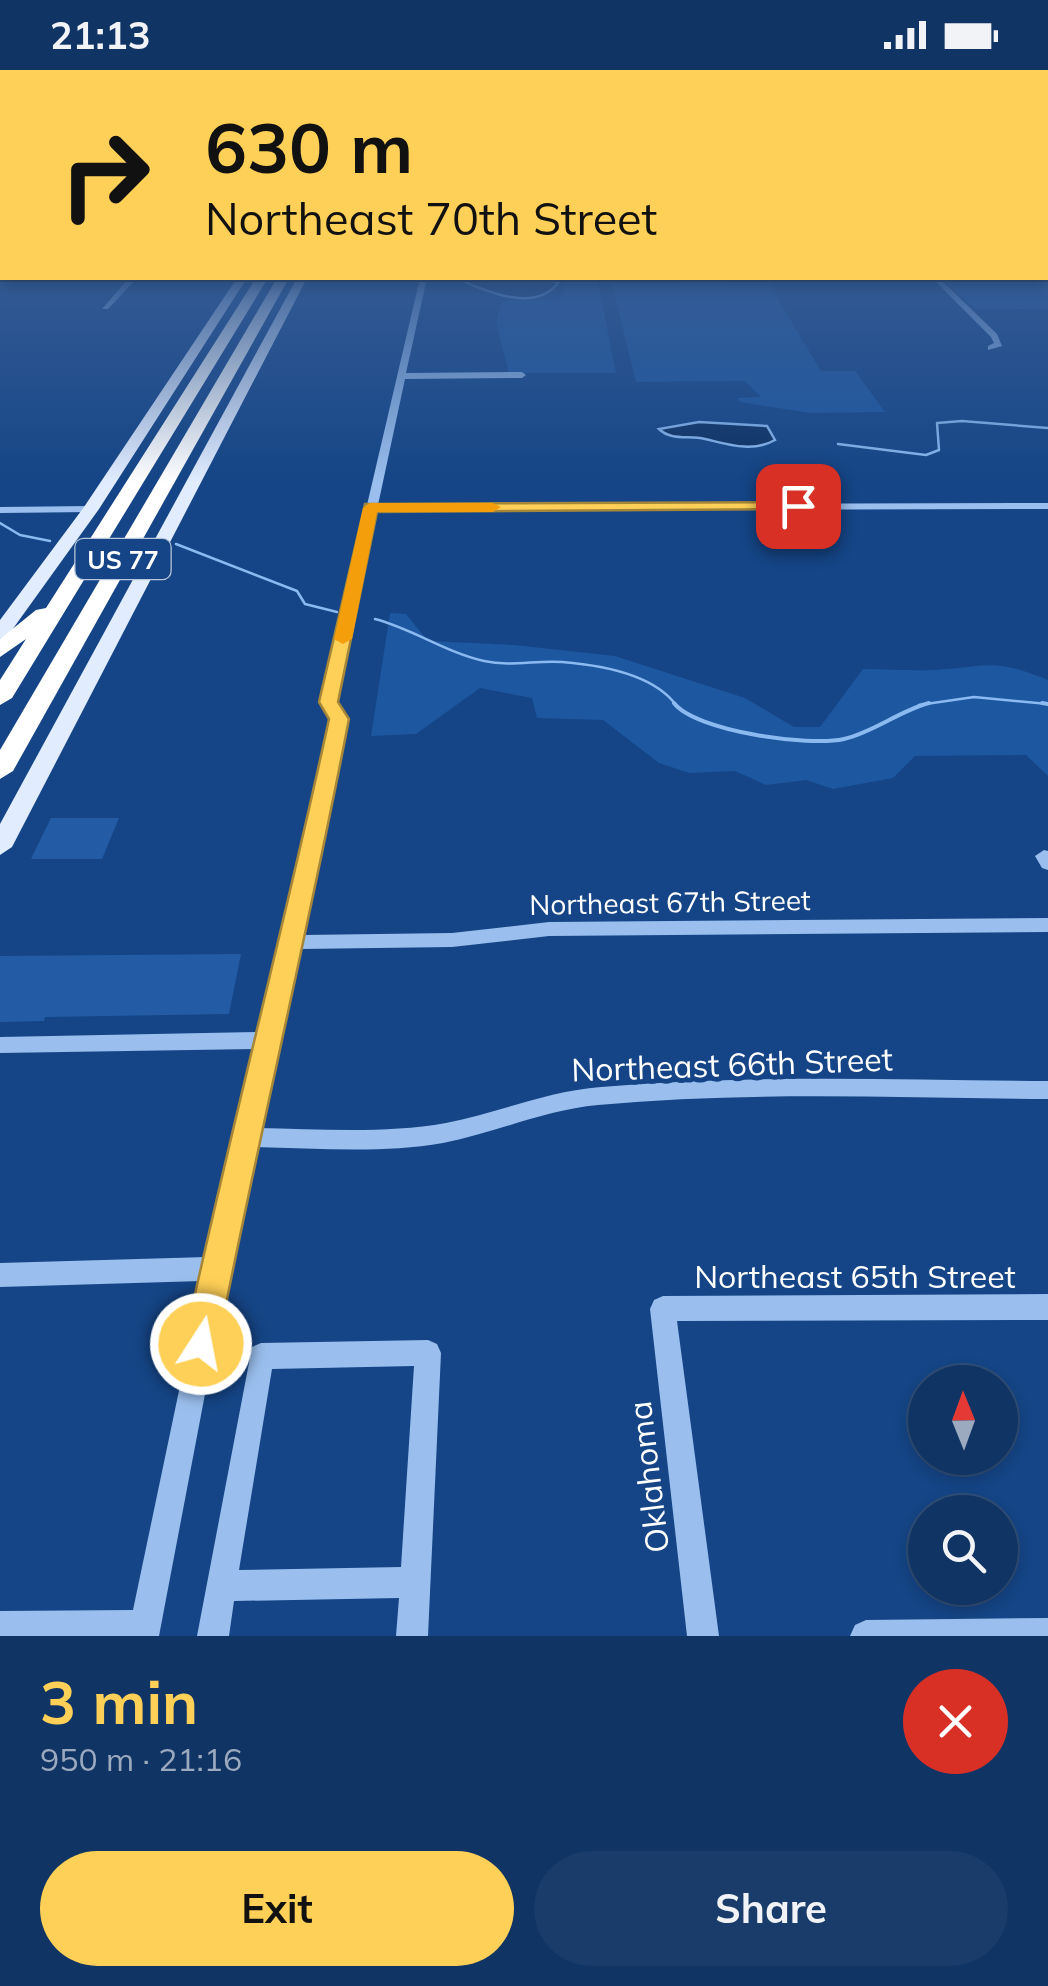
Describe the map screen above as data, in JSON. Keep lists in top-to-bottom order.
{
  "streets": {
    "highway": ["US 77"],
    "street": [
      "Northeast 67th Street",
      "Northeast 66th Street",
      "Northeast 65th Street",
      "Oklahoma"
    ]
  },
  "crossings": [
    ["Northeast 65th Street", "Oklahoma"]
  ],
  "north": "top",
  "page": {
    "status": "21:13",
    "turn": ["630 m", "Northeast 70th Street"],
    "heading": ["3 min", "950 m · 21:16"],
    "buttons": ["Exit", "Share"]
  }
}
